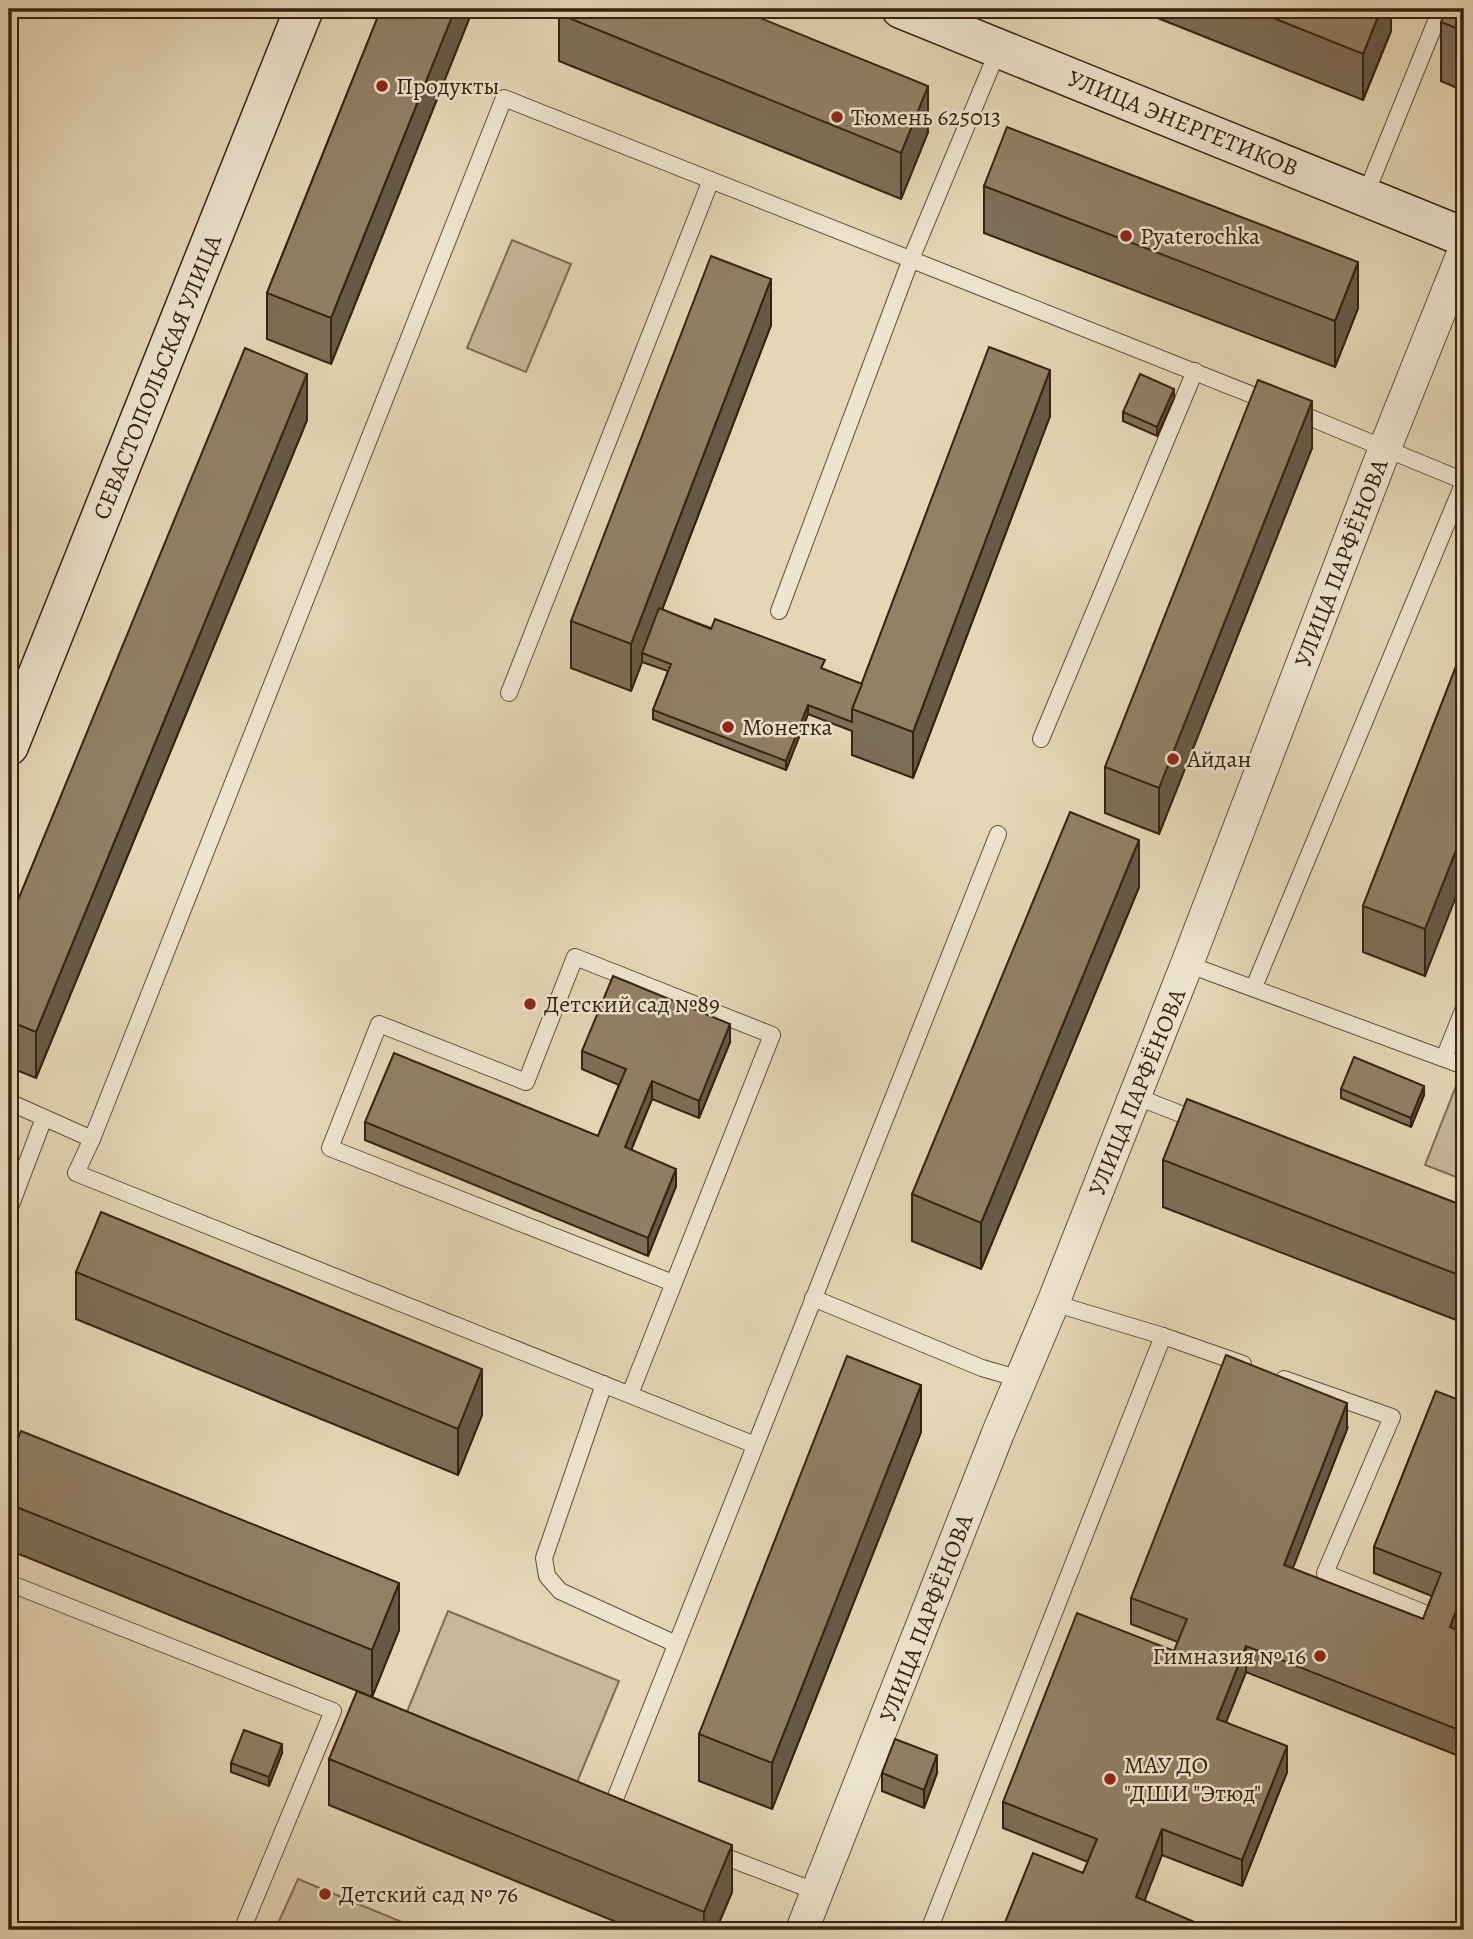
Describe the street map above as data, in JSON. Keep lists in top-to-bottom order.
{
  "streets": {
    "street": ["УЛИЦА ЭНЕРГЕТИКОВ", "СЕВАСТОПОЛЬСКАЯ УЛИЦА", "УЛИЦА ПАРФЁНОВА"]
  },
  "places": [
    "Продукты",
    "Тюмень 625013",
    "Pyaterochka",
    "Монетка",
    "Айдан",
    "Детский сад №89",
    "Гимназия № 16",
    "МАУ ДО \"ДШИ \"Этюд\"",
    "Детский сад № 76"
  ]
}
